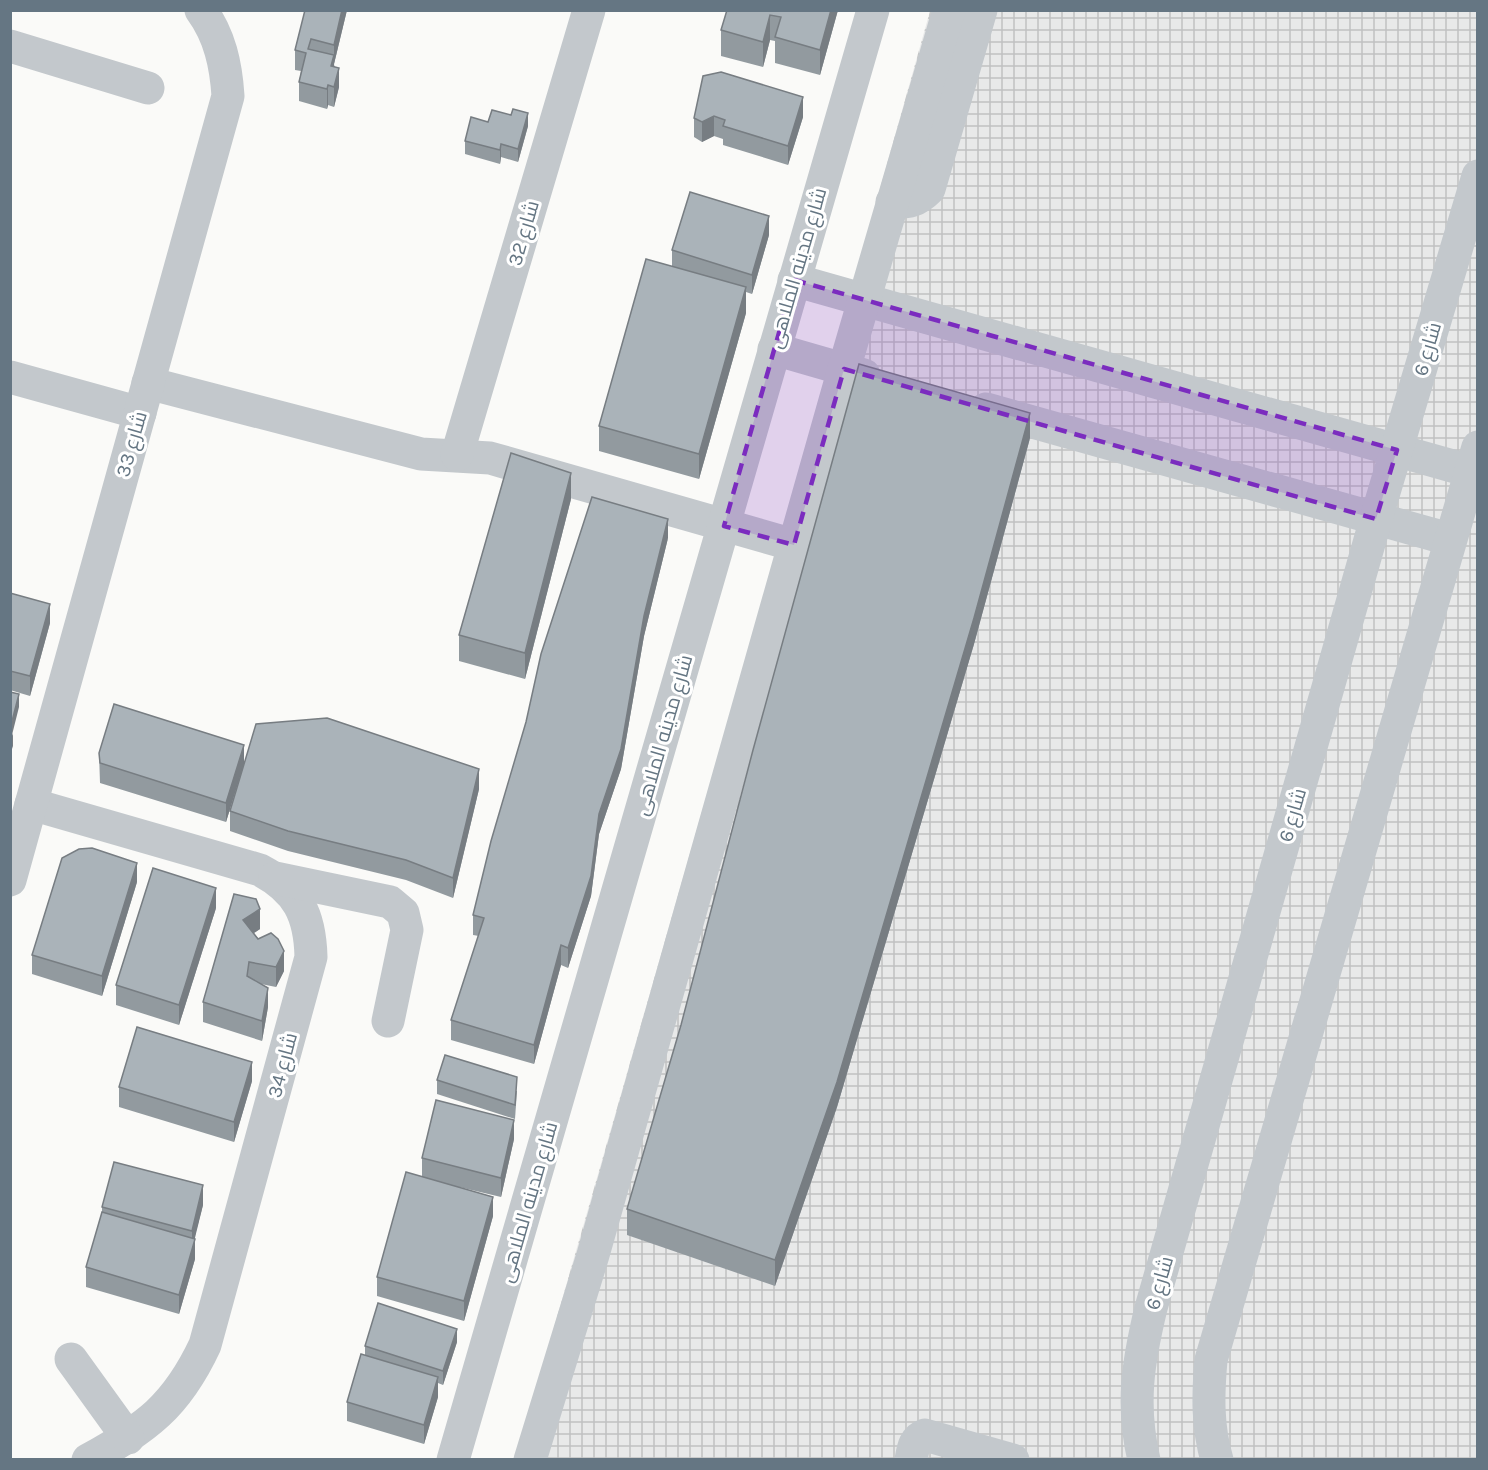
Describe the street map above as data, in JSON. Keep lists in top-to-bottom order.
{
  "streets": {
    "street": [
      "شارع 32",
      "شارع مدينه الملاهى",
      "شارع 6",
      "شارع 33",
      "شارع 34"
    ]
  },
  "crossings": [
    ["شارع 33", "شارع 34"]
  ]
}
